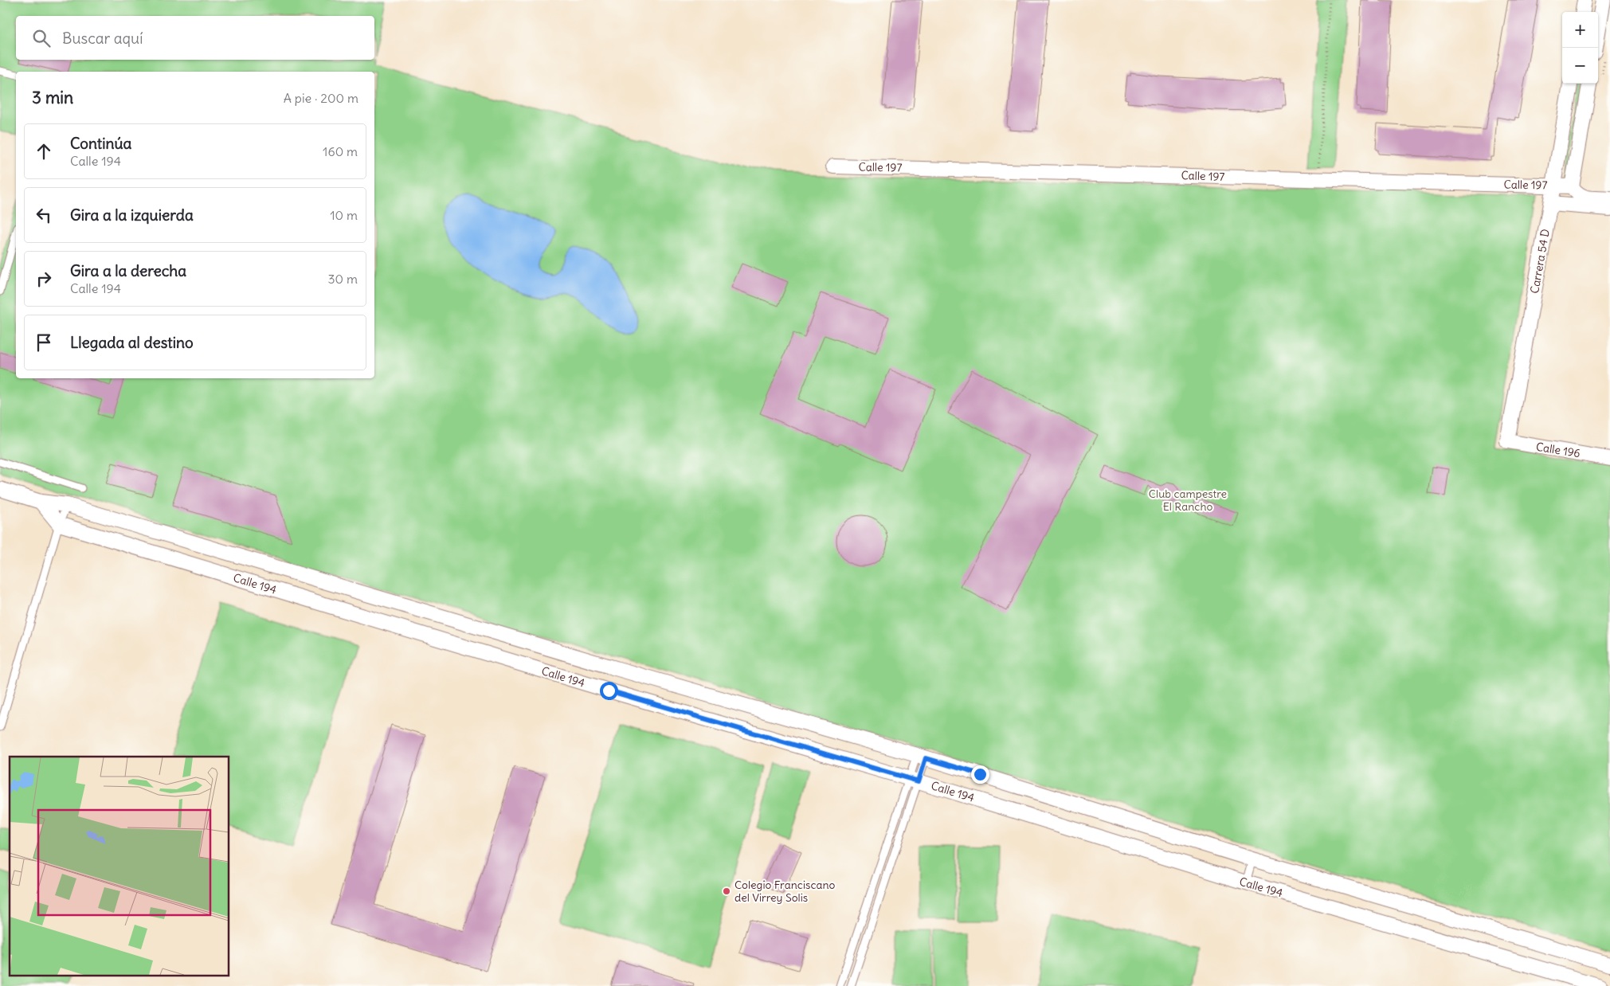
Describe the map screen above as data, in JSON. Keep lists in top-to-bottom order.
{
  "streets": {
    "street": [
      "Calle 197",
      "Carrera 54 D",
      "Calle 196",
      "Calle 194"
    ]
  },
  "crossings": [
    ["Calle 197", "Carrera 54 D"],
    ["Carrera 54 D", "Calle 196"]
  ],
  "parks": ["Club campestre El Rancho"],
  "places": ["Colegio Franciscano del Virrey Solis"],
  "page": {
    "map_buttons": ["+", "−"],
    "search": "Buscar aquí",
    "heading": ["3 min", "A pie · 200 m"],
    "list": [
      ["Continúa", "Calle 194", "160 m"],
      ["Gira a la izquierda", "10 m"],
      ["Gira a la derecha", "Calle 194", "30 m"],
      "Llegada al destino"
    ]
  }
}
